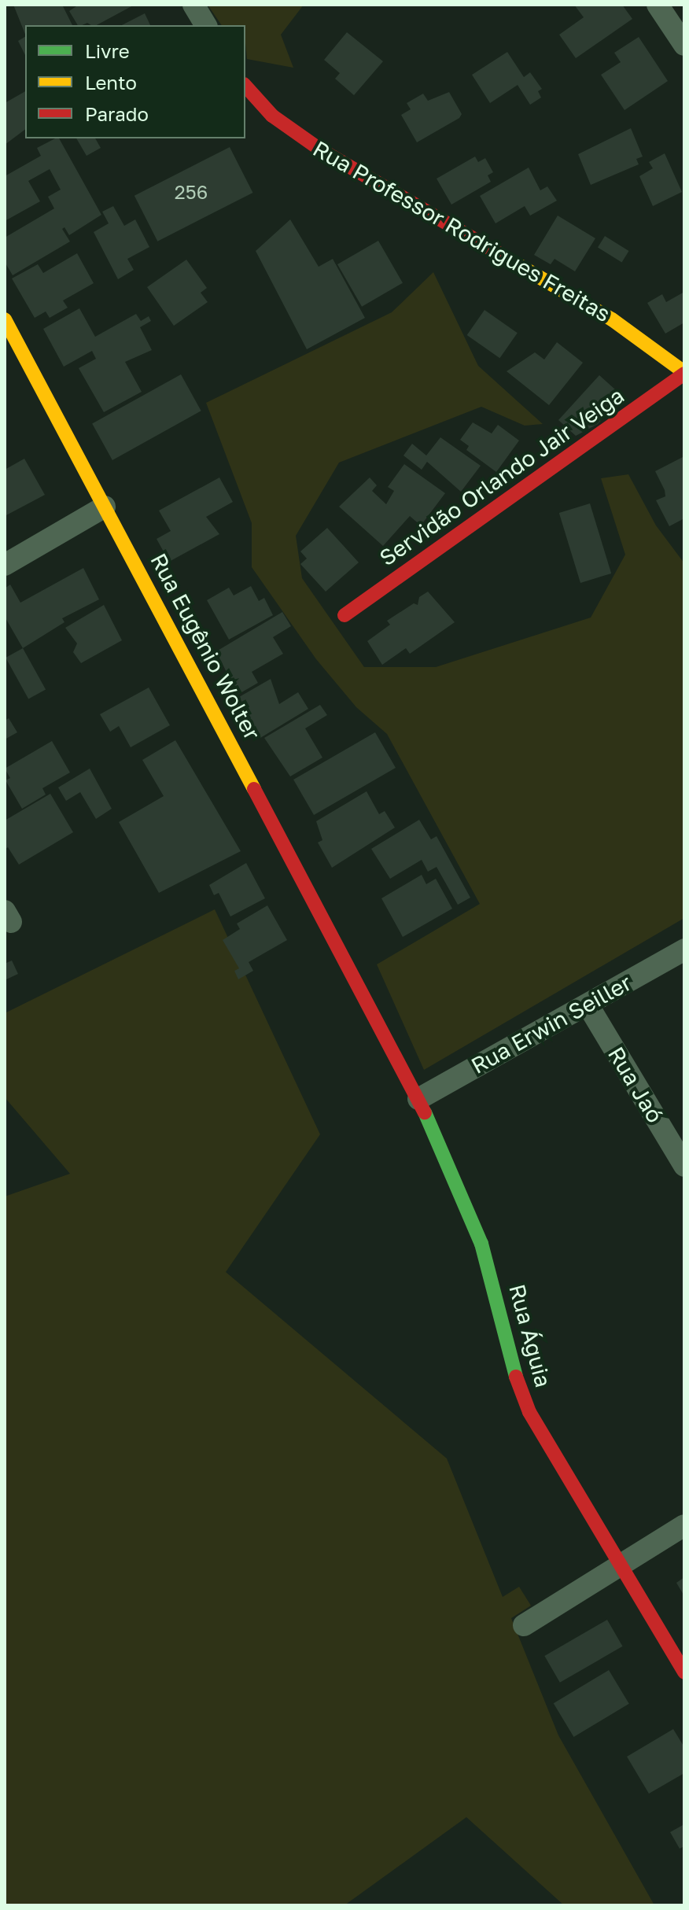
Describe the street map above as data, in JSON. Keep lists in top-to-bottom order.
{
  "streets": {
    "street": [
      "Rua Professor Rodrigues Freitas",
      "Servidão Orlando Jair Veiga",
      "Rua Eugênio Wolter",
      "Rua Erwin Seiller",
      "Rua Jaó",
      "Rua Águia"
    ]
  },
  "crossings": [
    ["Rua Professor Rodrigues Freitas", "Servidão Orlando Jair Veiga"],
    ["Rua Eugênio Wolter", "Rua Águia"],
    ["Rua Erwin Seiller", "Rua Jaó"],
    ["Rua Erwin Seiller", "Rua Águia"]
  ],
  "house_numbers": ["256"],
  "legend": ["Livre", "Lento", "Parado"]
}
